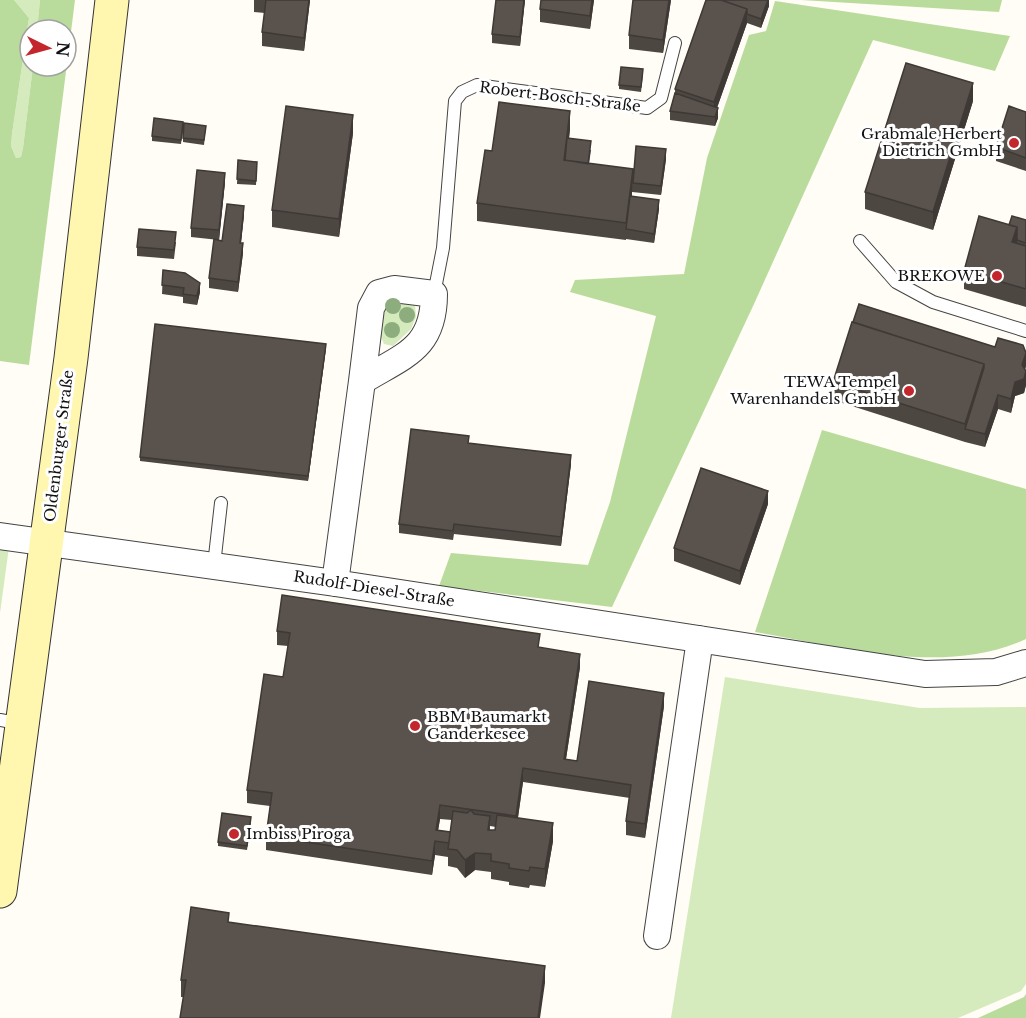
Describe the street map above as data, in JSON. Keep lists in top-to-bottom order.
{
  "streets": {
    "main road": ["Oldenburger Straße"],
    "street": ["Robert-Bosch-Straße", "Rudolf-Diesel-Straße"]
  },
  "crossings": [
    ["Oldenburger Straße", "Rudolf-Diesel-Straße"]
  ],
  "places": [
    "Grabmale Herbert Dietrich GmbH",
    "BREKOWE",
    "TEWA Tempel Warenhandels GmbH",
    "BBM Baumarkt Ganderkesee",
    "Imbiss Piroga"
  ],
  "north": "right"
}
